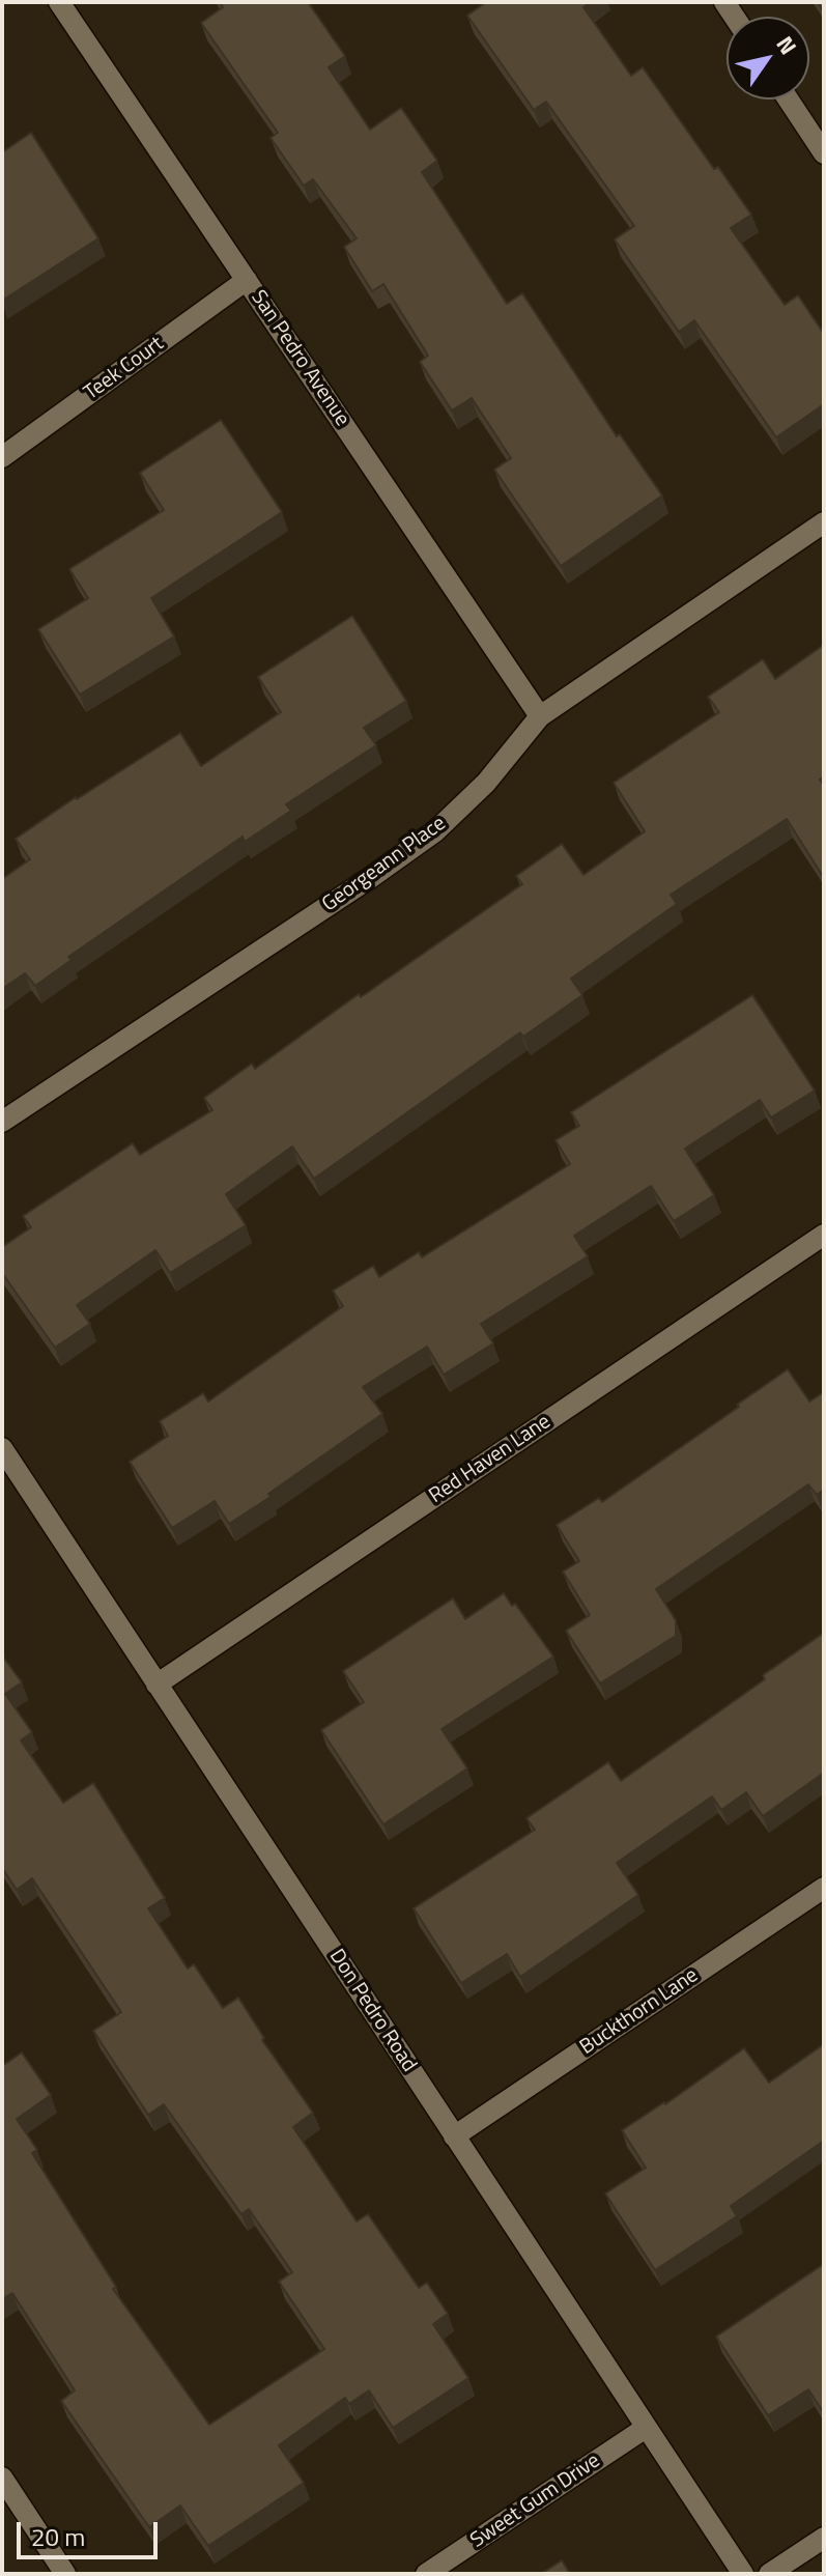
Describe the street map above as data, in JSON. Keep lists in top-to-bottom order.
{
  "streets": {
    "street": [
      "San Pedro Avenue",
      "Teek Court",
      "Georgeann Place",
      "Red Haven Lane",
      "Don Pedro Road",
      "Buckthorn Lane",
      "Sweet Gum Drive"
    ]
  },
  "crossings": [
    ["San Pedro Avenue", "Teek Court"],
    ["San Pedro Avenue", "Georgeann Place"],
    ["Red Haven Lane", "Don Pedro Road"],
    ["Don Pedro Road", "Buckthorn Lane"],
    ["Don Pedro Road", "Sweet Gum Drive"]
  ],
  "scale_bar": "20 m",
  "north": "top right"
}
